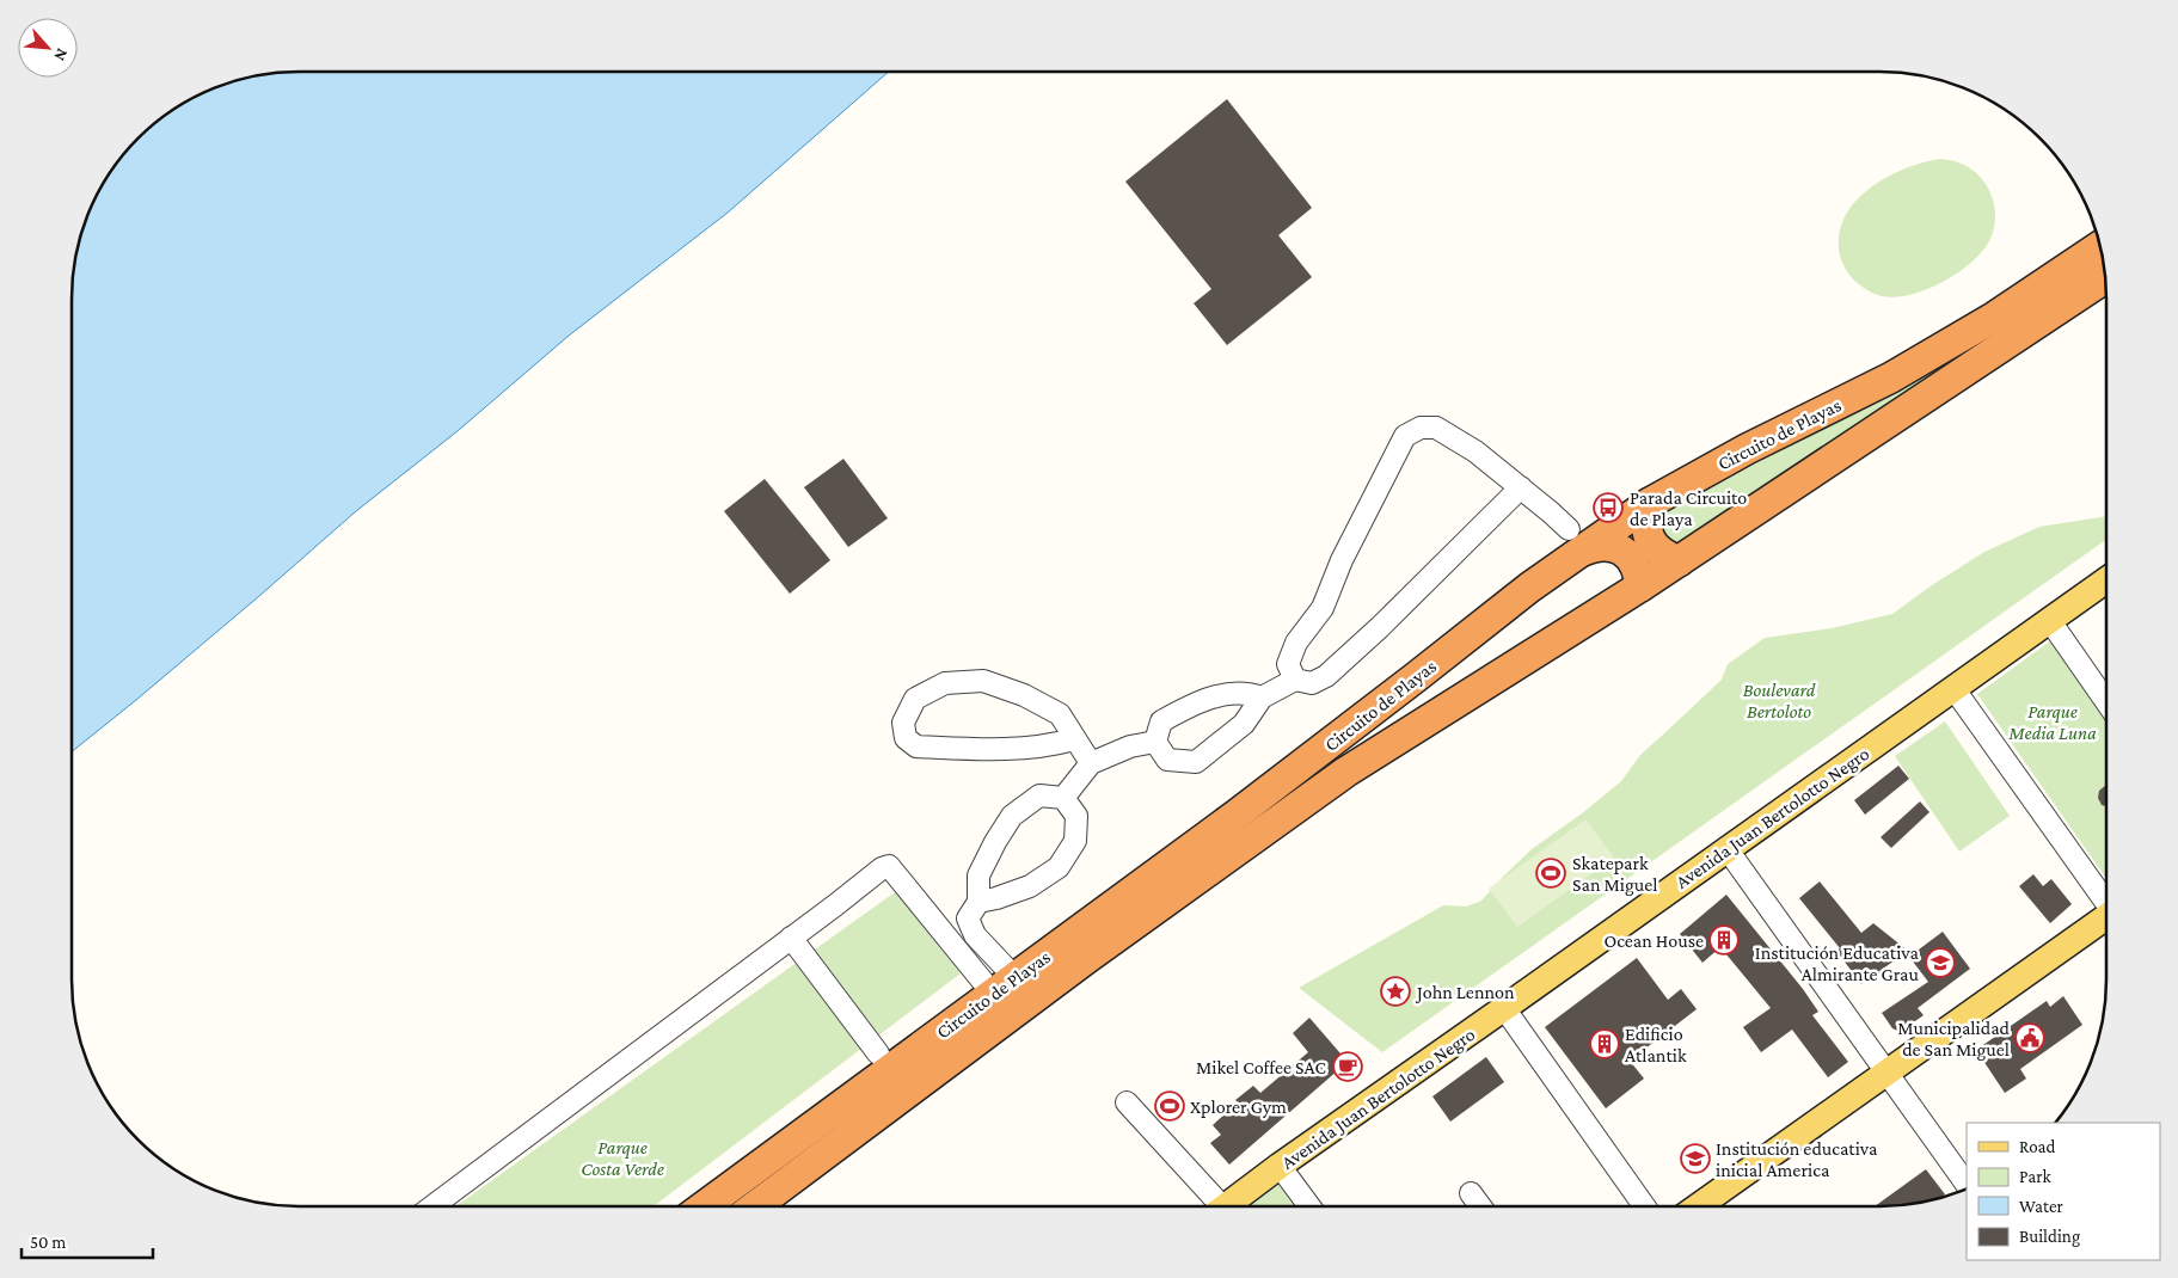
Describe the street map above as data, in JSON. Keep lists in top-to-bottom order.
{
  "streets": {
    "highway": ["Circuito de Playas"],
    "main road": ["Avenida Juan Bertolotto Negro"]
  },
  "parks": ["Boulevard Bertoloto", "Parque Media Luna", "Parque Costa Verde"],
  "places": {
    "bus stop": ["Parada Circuito de Playa"],
    "sports": ["Skatepark San Miguel", "Xplorer Gym"],
    "building": ["Ocean House", "Edificio Atlantik"],
    "school or university": ["Institución Educativa Almirante Grau", "Institución educativa inicial America"],
    "place": ["John Lennon"],
    "public building": ["Municipalidad de San Miguel"],
    "cafe": ["Mikel Coffee SAC"]
  },
  "legend": [
    "Road",
    "Park",
    "Water",
    "Building"
  ],
  "scale_bar": "50 m",
  "north": "bottom right"
}
